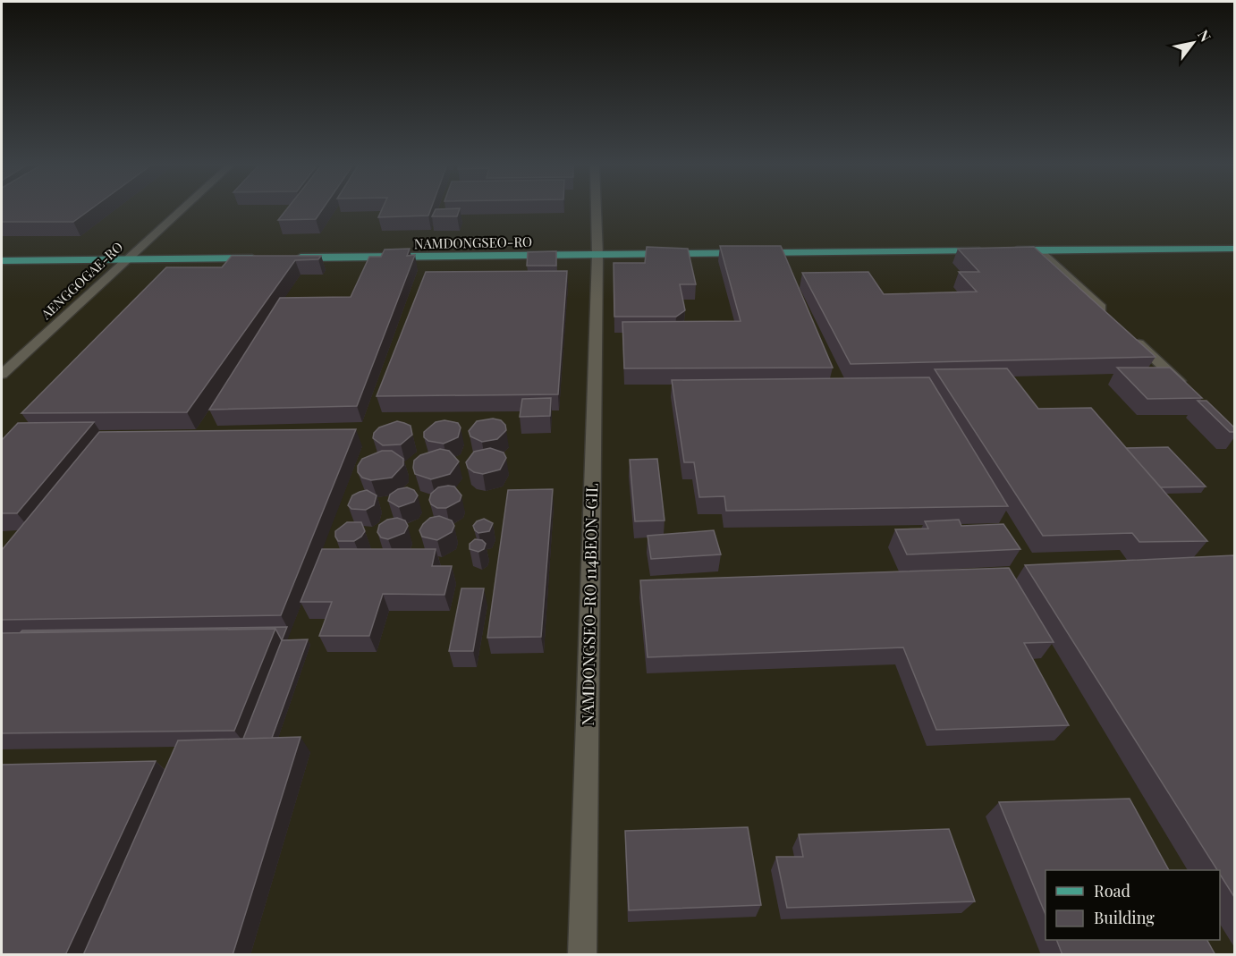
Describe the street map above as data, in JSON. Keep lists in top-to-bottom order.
{
  "streets": {
    "main road": ["NAMDONGSEO-RO"],
    "street": ["AENGGOGAE-RO", "NAMDONGSEO-RO 114BEON-GIL"]
  },
  "crossings": [
    ["NAMDONGSEO-RO", "NAMDONGSEO-RO 114BEON-GIL"]
  ],
  "legend": ["Road", "Building"],
  "north": "top right"
}
